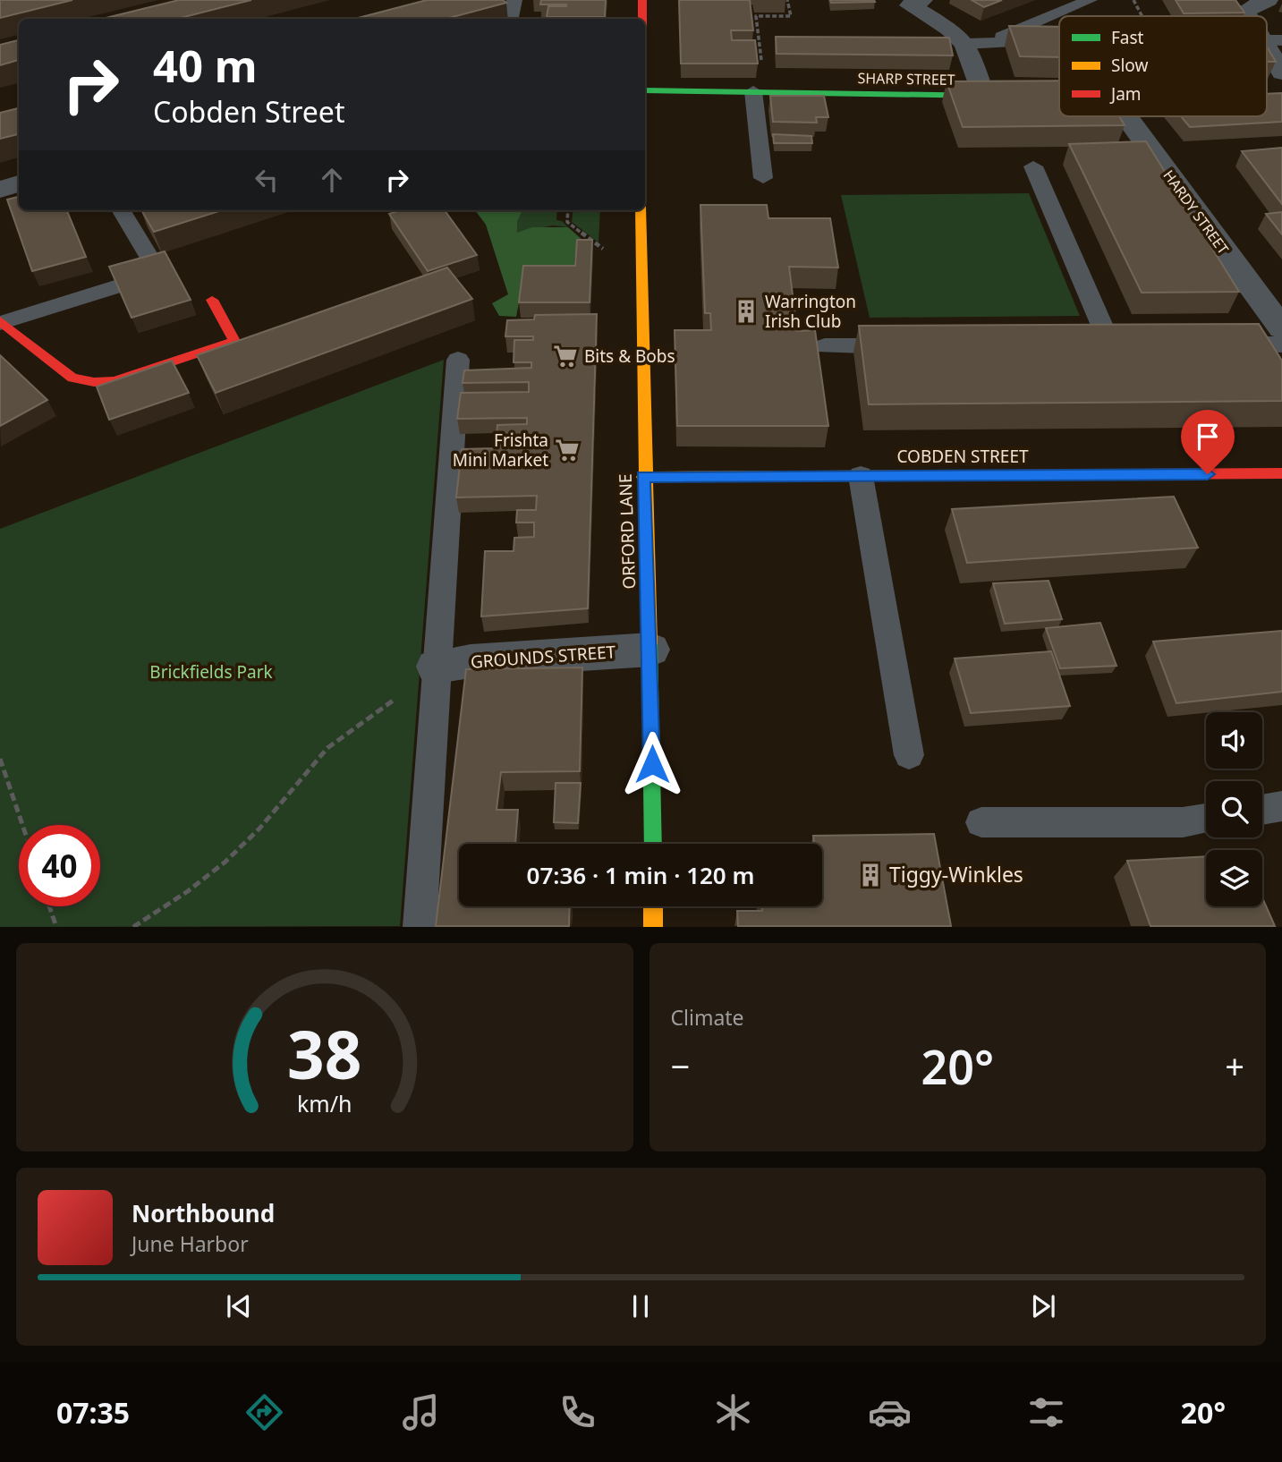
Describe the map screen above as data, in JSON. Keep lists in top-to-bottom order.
{
  "streets": {
    "street": [
      "SHARP STREET",
      "HARDY STREET",
      "COBDEN STREET",
      "ORFORD LANE",
      "GROUNDS STREET"
    ]
  },
  "crossings": [
    ["COBDEN STREET", "ORFORD LANE"],
    ["ORFORD LANE", "GROUNDS STREET"]
  ],
  "parks": ["Brickfields Park"],
  "places": {
    "building": ["Warrington Irish Club", "Tiggy-Winkles"],
    "supermarket": ["Bits & Bobs", "Frishta Mini Market"]
  },
  "legend": ["Fast", "Slow", "Jam"],
  "page": {
    "turn": ["40 m", "Cobden Street"],
    "limit": "40",
    "trip": "07:36 · 1 min · 120 m",
    "tile": "Climate",
    "heat": ["−", "20°", "+"],
    "song": ["Northbound", "June Harbor"],
    "tabs": ["07:35", "20°"],
    "gauge": ["38", "km/h"]
  }
}
